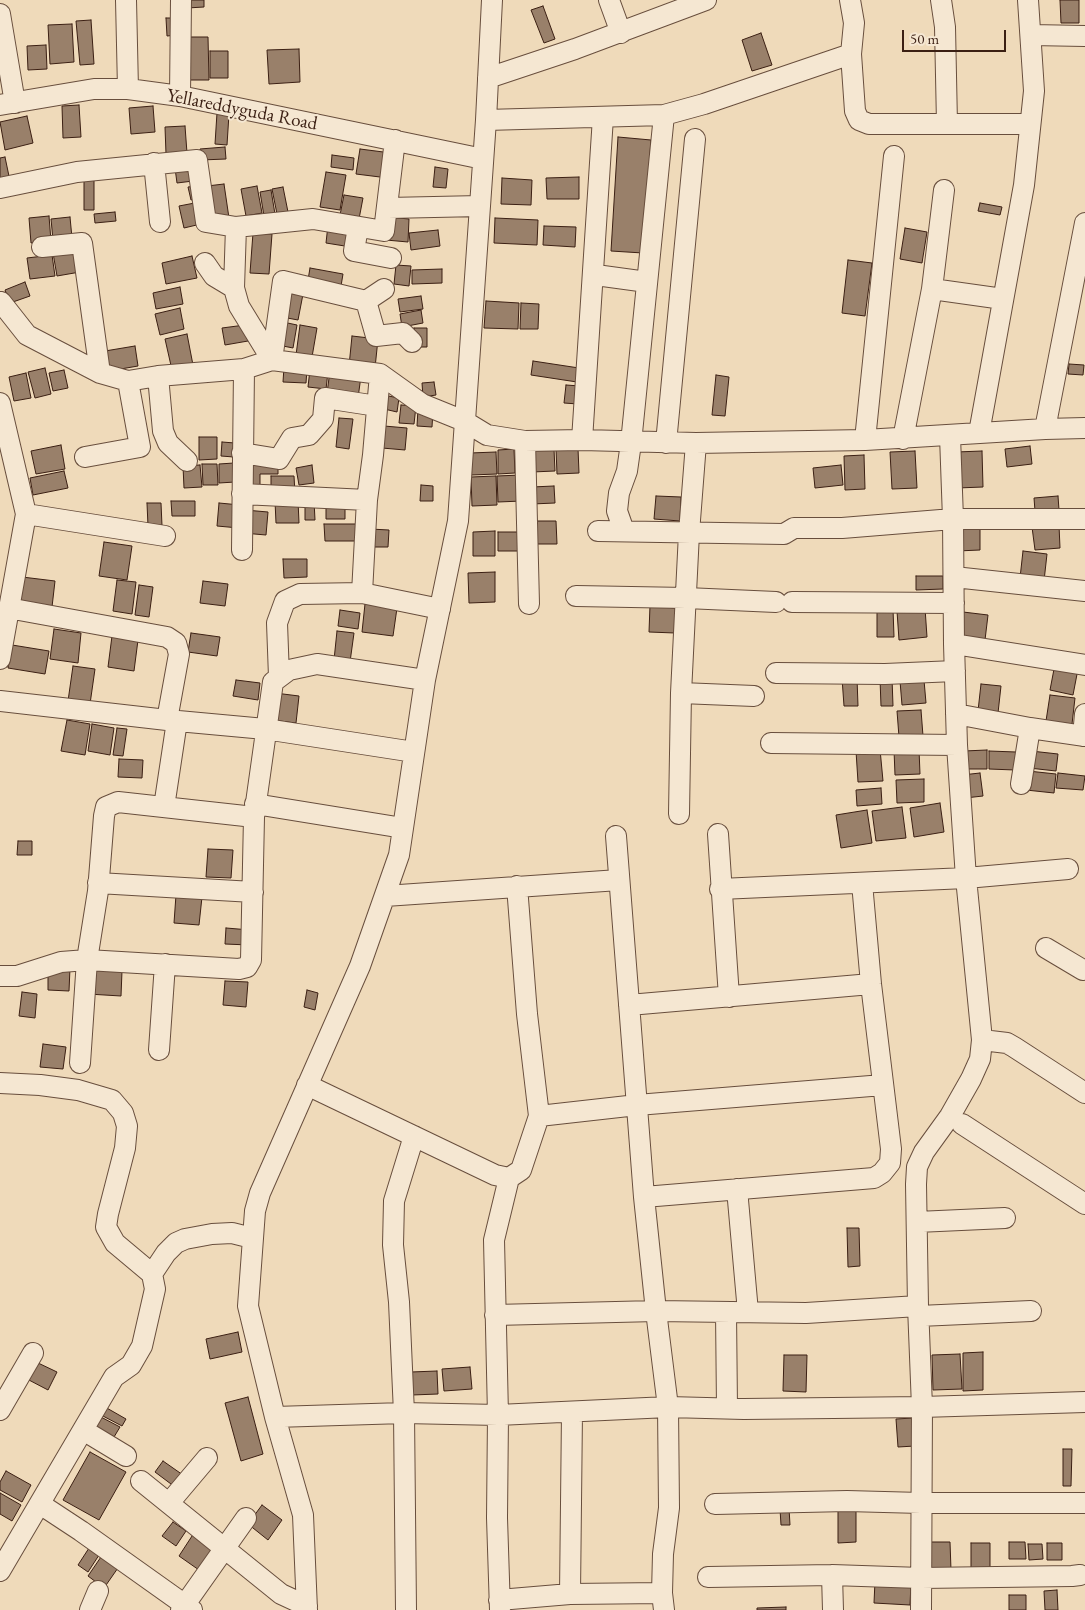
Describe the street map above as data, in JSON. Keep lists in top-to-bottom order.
{
  "streets": {
    "street": ["Yellareddyguda Road"]
  },
  "scale_bar": "50 m"
}
